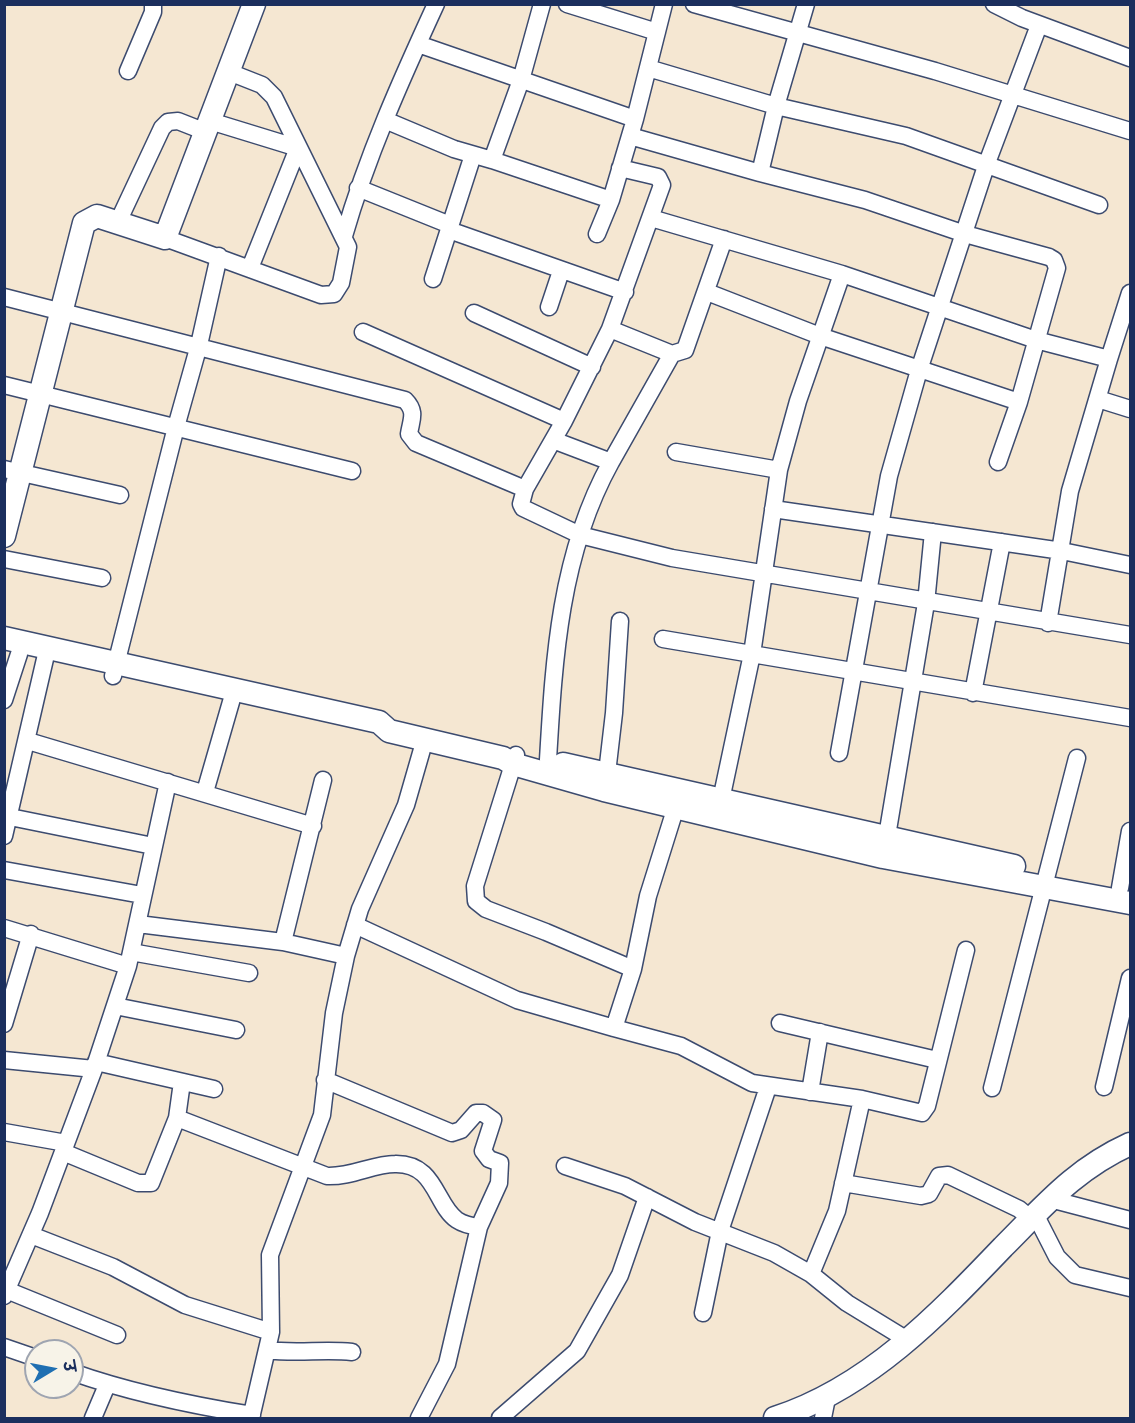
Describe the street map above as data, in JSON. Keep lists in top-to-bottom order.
{
  "north": "right"
}
